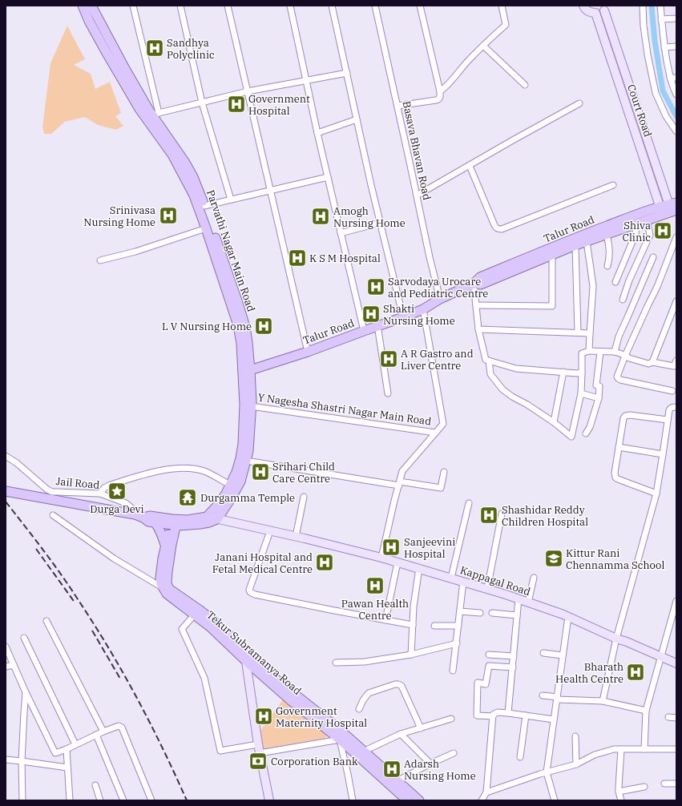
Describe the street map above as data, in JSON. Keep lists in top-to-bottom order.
{
  "streets": {
    "main road": ["Talur Road", "Parvathi Nagar Main Road", "Tekur Subramanya Road"],
    "street": [
      "Court Road",
      "Basava Bhavan Road",
      "Y Nagesha Shastri Nagar Main Road",
      "Jail Road",
      "Kappagal Road"
    ]
  },
  "crossings": [
    ["Court Road", "Talur Road"],
    ["Basava Bhavan Road", "Talur Road"],
    ["Talur Road", "Parvathi Nagar Main Road"],
    ["Parvathi Nagar Main Road", "Y Nagesha Shastri Nagar Main Road"],
    ["Parvathi Nagar Main Road", "Kappagal Road"]
  ],
  "places": {
    "hospital": [
      "Sandhya Polyclinic",
      "Government Hospital",
      "Srinivasa Nursing Home",
      "Amogh Nursing Home",
      "Shiva Clinic",
      "K S M Hospital",
      "Sarvodaya Urocare and Pediatric Centre",
      "Shakti Nursing Home",
      "L V Nursing Home",
      "A R Gastro and Liver Centre",
      "Srihari Child Care Centre",
      "Shashidar Reddy Children Hospital",
      "Sanjeevini Hospital",
      "Janani Hospital and Fetal Medical Centre",
      "Pawan Health Centre",
      "Bharath Health Centre",
      "Government Maternity Hospital",
      "Adarsh Nursing Home"
    ],
    "place": ["Durga Devi"],
    "temple": ["Durgamma Temple"],
    "school or university": ["Kittur Rani Chennamma School"],
    "bank": ["Corporation Bank"]
  }
}
